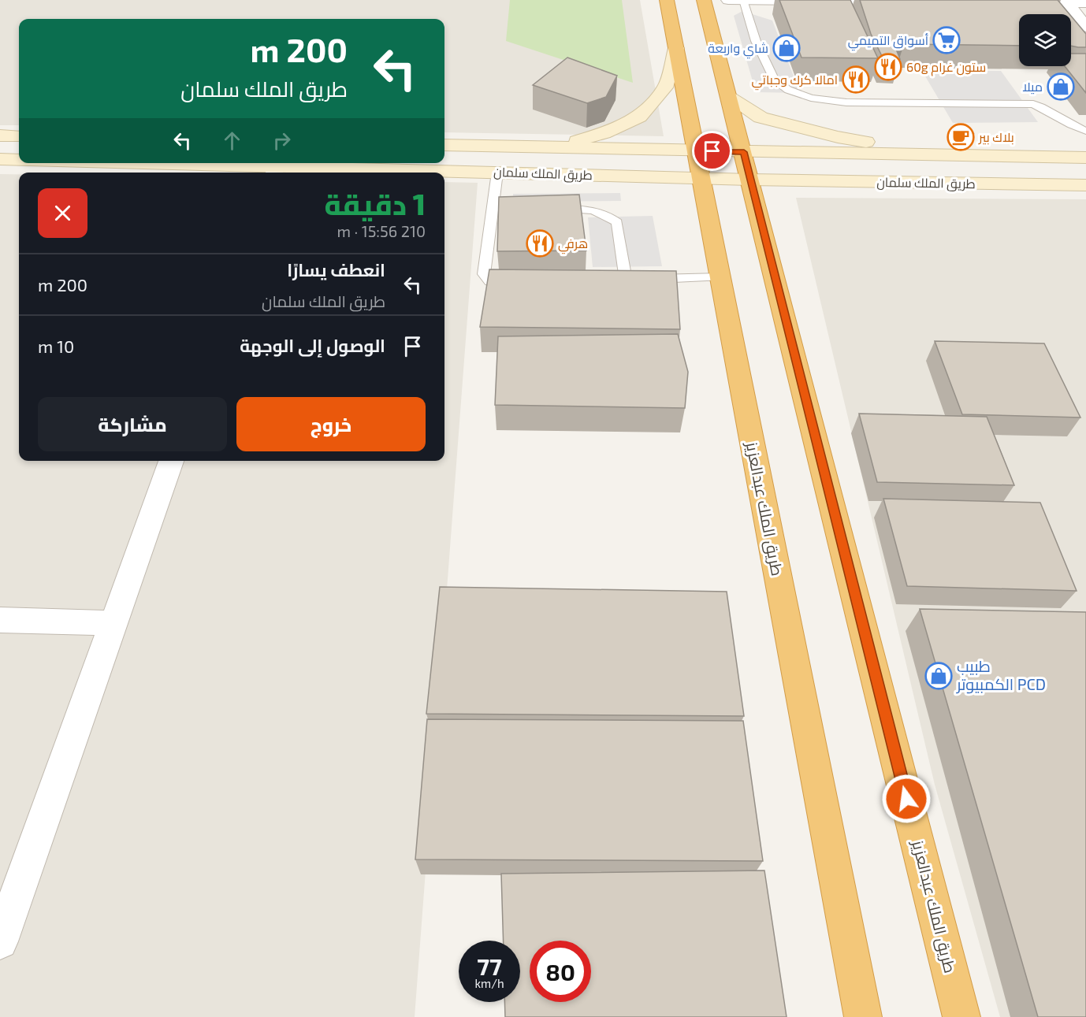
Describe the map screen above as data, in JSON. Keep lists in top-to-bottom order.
{
  "streets": {
    "highway": ["طريق الملك عبدالعزيز"],
    "main road": ["طريق الملك سلمان"]
  },
  "crossings": [
    ["طريق الملك سلمان", "طريق الملك عبدالعزيز"]
  ],
  "places": {
    "supermarket": ["أسواق التميمي"],
    "shop": ["شاي واربعة", "ميلا", "طبيب الكمبيوتر PCD"],
    "restaurant": ["60g ستون غرام", "امالا كرك وجباتي", "هرفي"],
    "cafe": ["بلاك بير"]
  },
  "page": {
    "turn": ["200 m", "طريق الملك سلمان"],
    "heading": ["1 دقيقة", "210 m · 15:56"],
    "list": [
      {
        "name": "انعطف يسارًا",
        "note": "طريق الملك سلمان",
        "value": "200 m"
      },
      {
        "name": "الوصول إلى الوجهة",
        "value": "10 m"
      }
    ],
    "buttons": ["خروج", "مشاركة"],
    "speed": "77 km/h",
    "limit": "80"
  }
}
